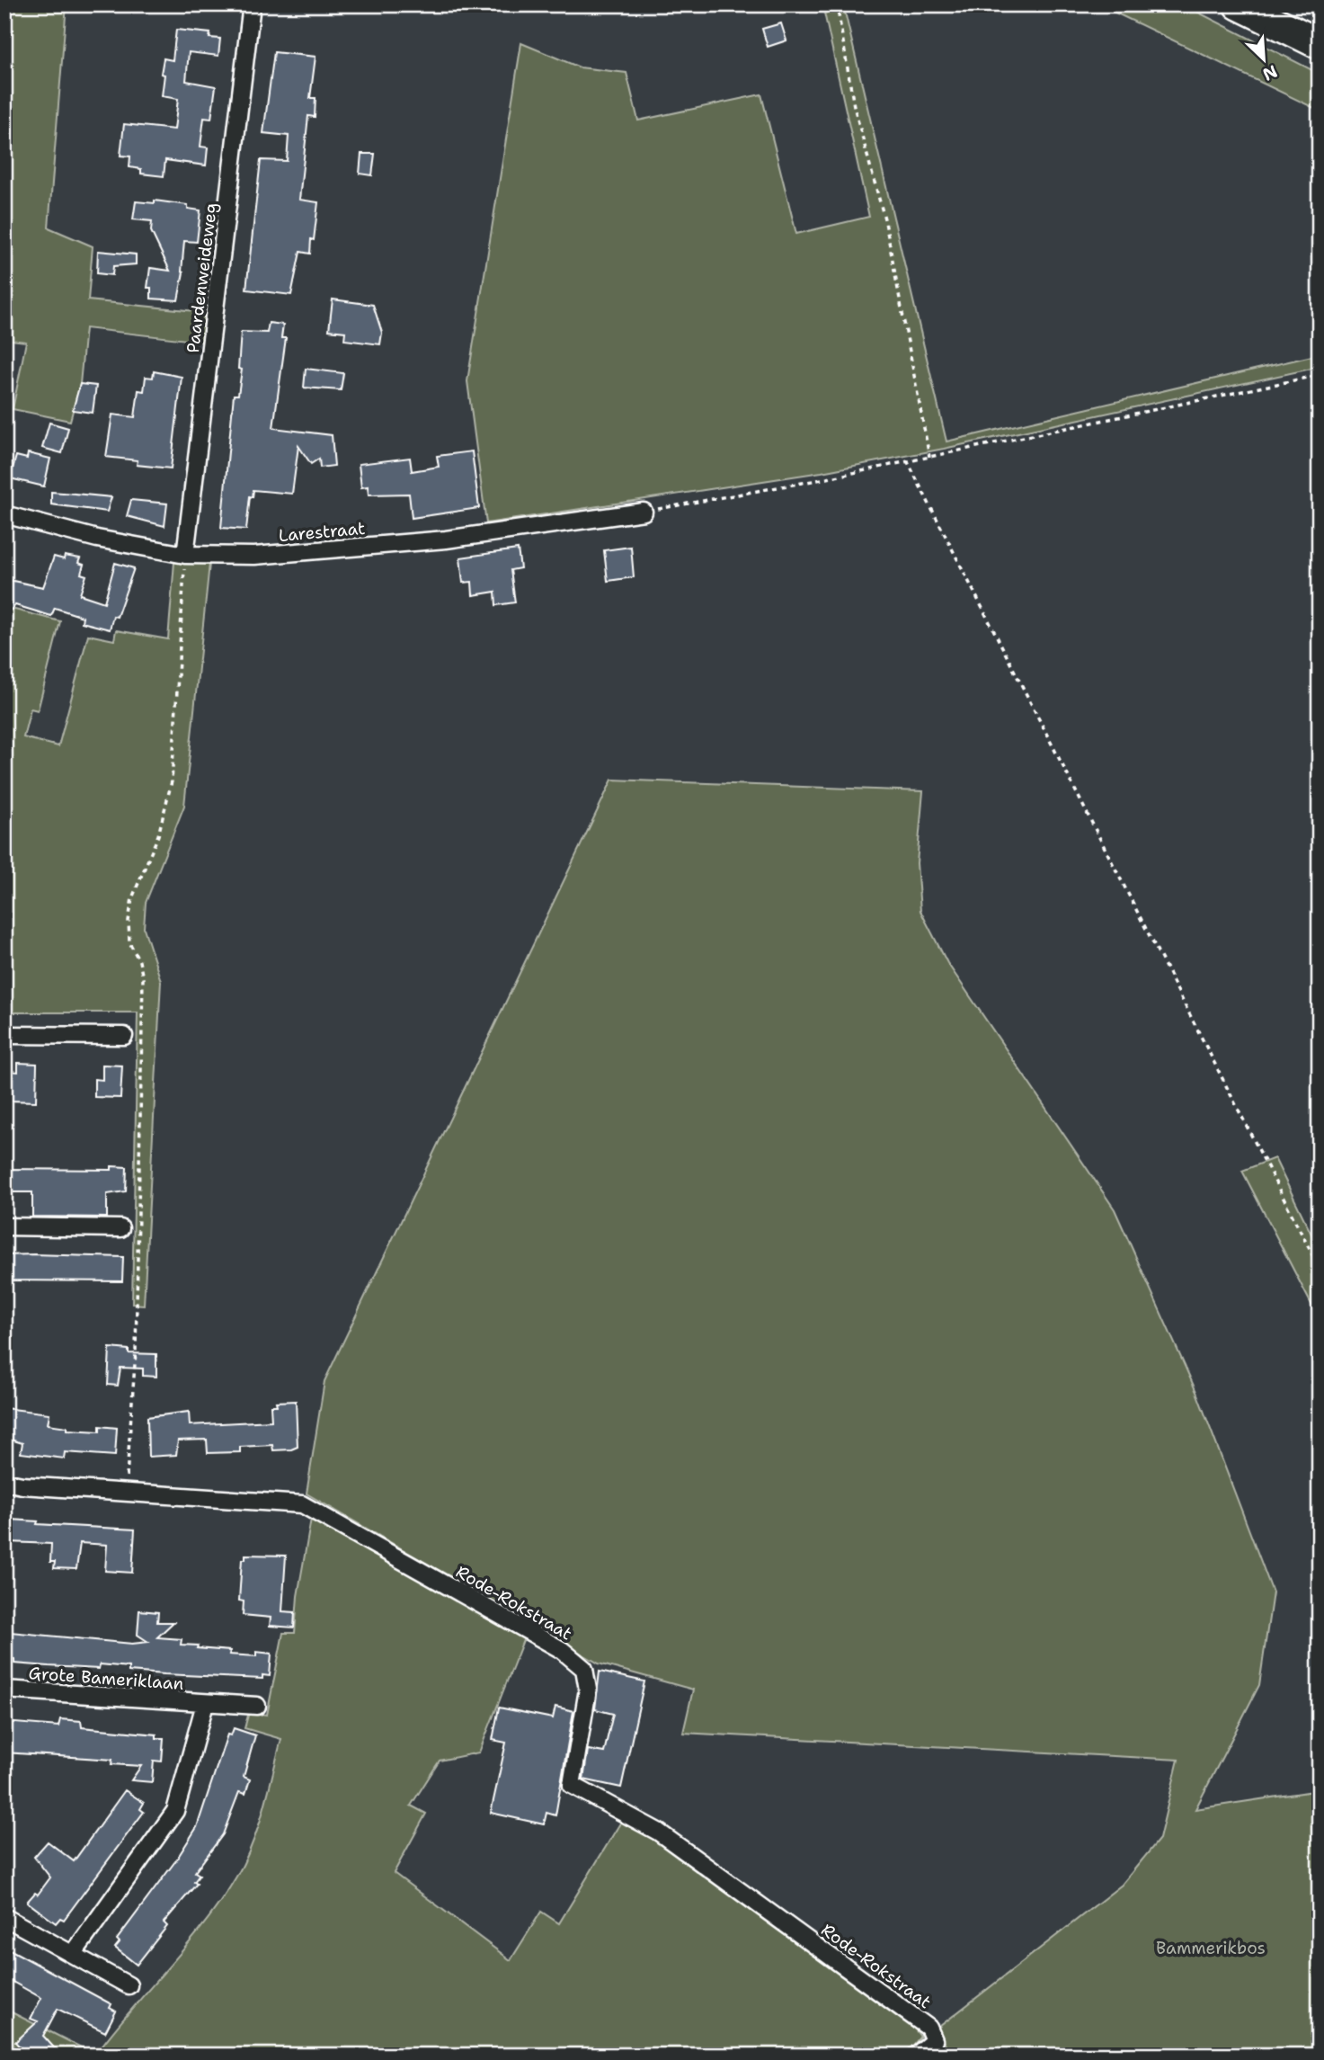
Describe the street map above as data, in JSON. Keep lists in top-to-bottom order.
{
  "streets": {
    "street": [
      "Paardenweideweg",
      "Larestraat",
      "Rode-Rokstraat",
      "Grote Bameriklaan"
    ]
  },
  "crossings": [
    ["Paardenweideweg", "Larestraat"]
  ],
  "parks": ["Bammerikbos"],
  "north": "bottom right"
}
